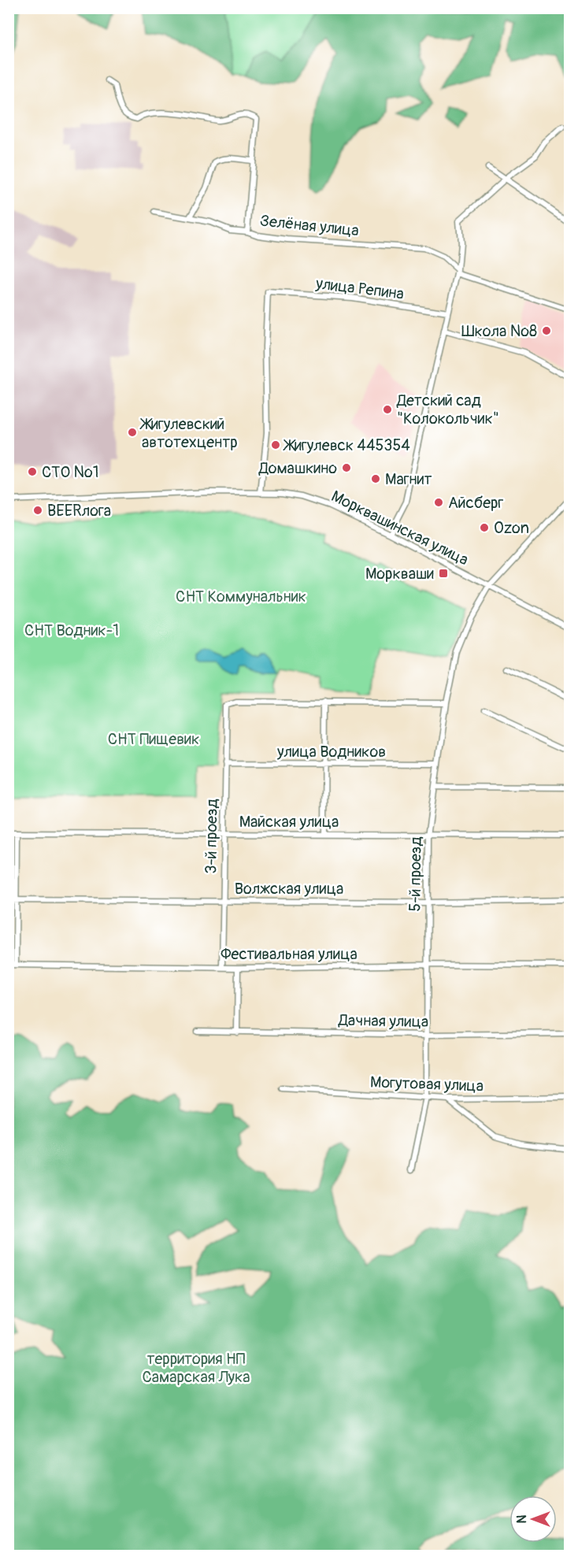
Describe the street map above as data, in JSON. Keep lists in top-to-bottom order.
{
  "streets": {
    "street": [
      "Зелёная улица",
      "улица Репина",
      "Морквашинская улица",
      "улица Водников",
      "Майская улица",
      "3-й проезд",
      "5-й проезд",
      "Волжская улица",
      "Фестивальная улица",
      "Дачная улица",
      "Могутовая улица"
    ]
  },
  "crossings": [
    ["улица Репина", "Морквашинская улица"],
    ["Морквашинская улица", "5-й проезд"],
    ["улица Водников", "3-й проезд"],
    ["улица Водников", "5-й проезд"],
    ["Майская улица", "3-й проезд"],
    ["Майская улица", "5-й проезд"],
    ["3-й проезд", "Волжская улица"],
    ["3-й проезд", "Фестивальная улица"],
    ["5-й проезд", "Волжская улица"],
    ["5-й проезд", "Фестивальная улица"],
    ["5-й проезд", "Дачная улица"],
    ["5-й проезд", "Могутовая улица"]
  ],
  "parks": [
    "СНТ Коммунальник",
    "СНТ Водник-1",
    "СНТ Пищевик",
    "территория НП Самарская Лука"
  ],
  "places": {
    "other": [
      "Школа №8",
      "Детский сад \"Колокольчик\"",
      "Жигулевский автотехцентр",
      "Жигулевск 445354",
      "Домашкино",
      "СТО №1",
      "Магнит",
      "Айсберг",
      "BEERлога",
      "Ozon"
    ],
    "transit": ["Моркваши"]
  },
  "north": "left"
}
